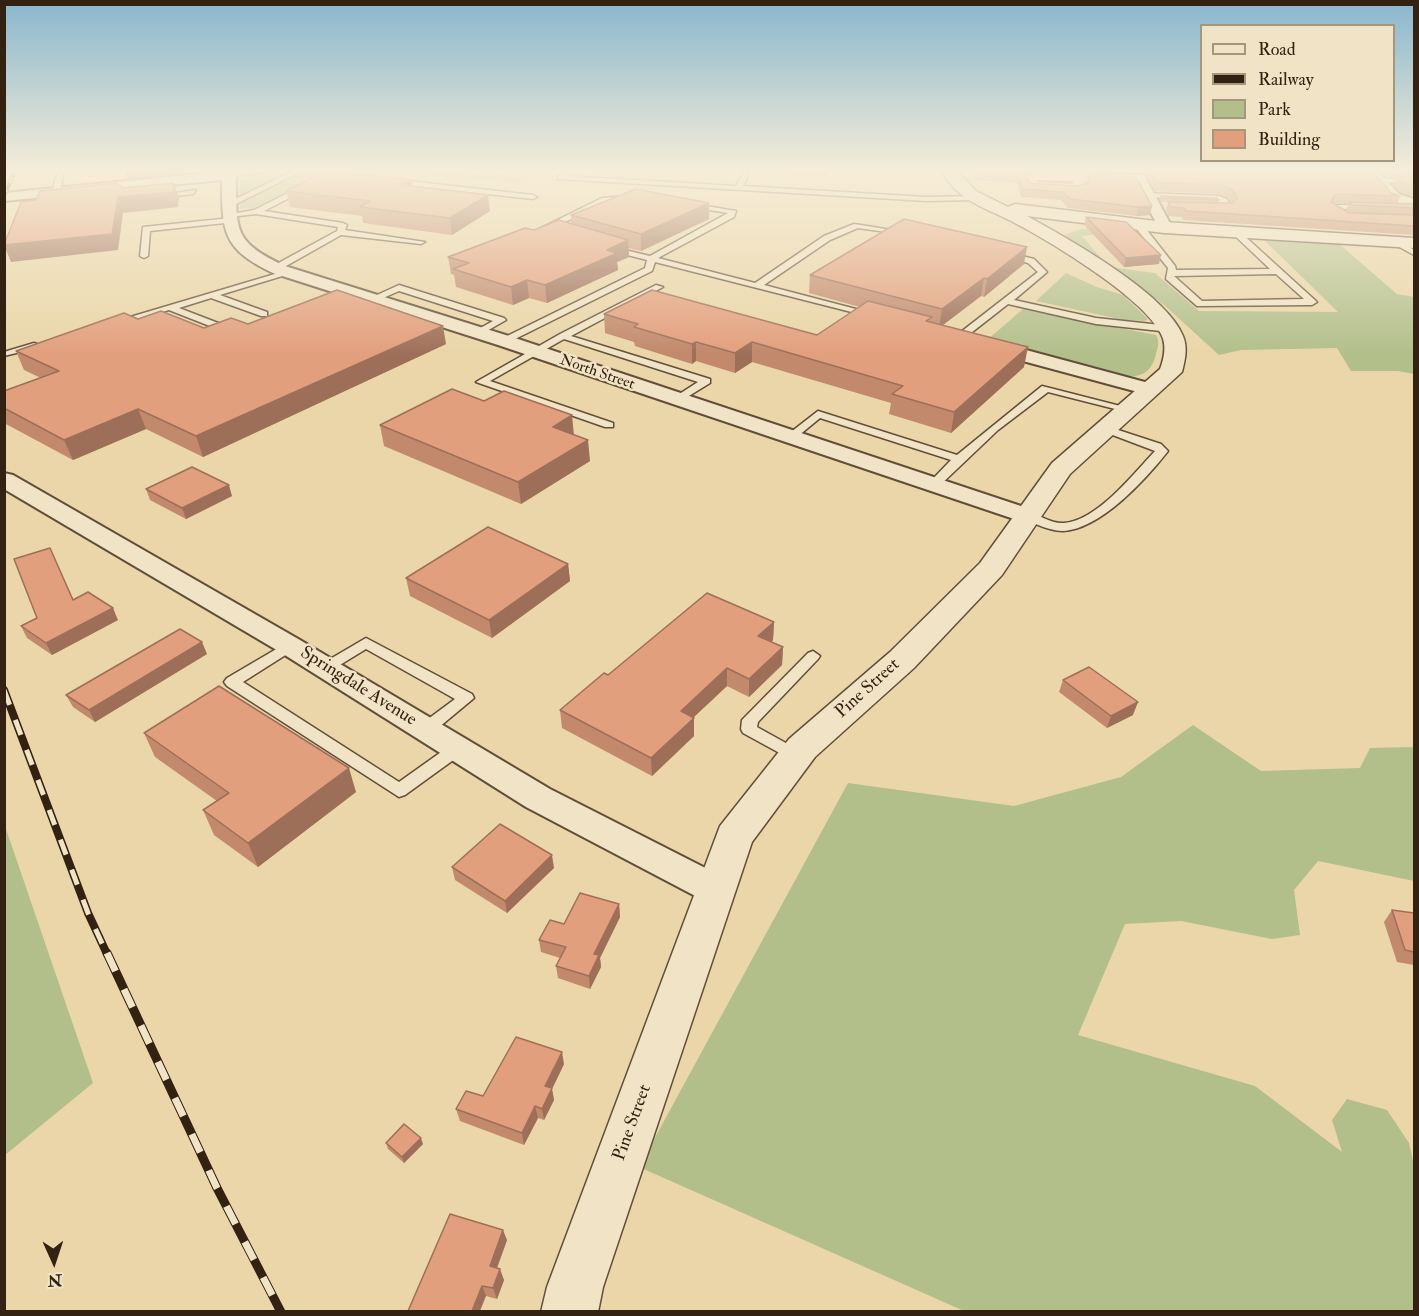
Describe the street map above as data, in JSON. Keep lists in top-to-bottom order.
{
  "streets": {
    "street": ["North Street", "Springdale Avenue", "Pine Street"]
  },
  "crossings": [
    ["North Street", "Pine Street"],
    ["Springdale Avenue", "Pine Street"]
  ],
  "legend": [
    "Road",
    "Railway",
    "Park",
    "Building"
  ],
  "north": "bottom"
}
